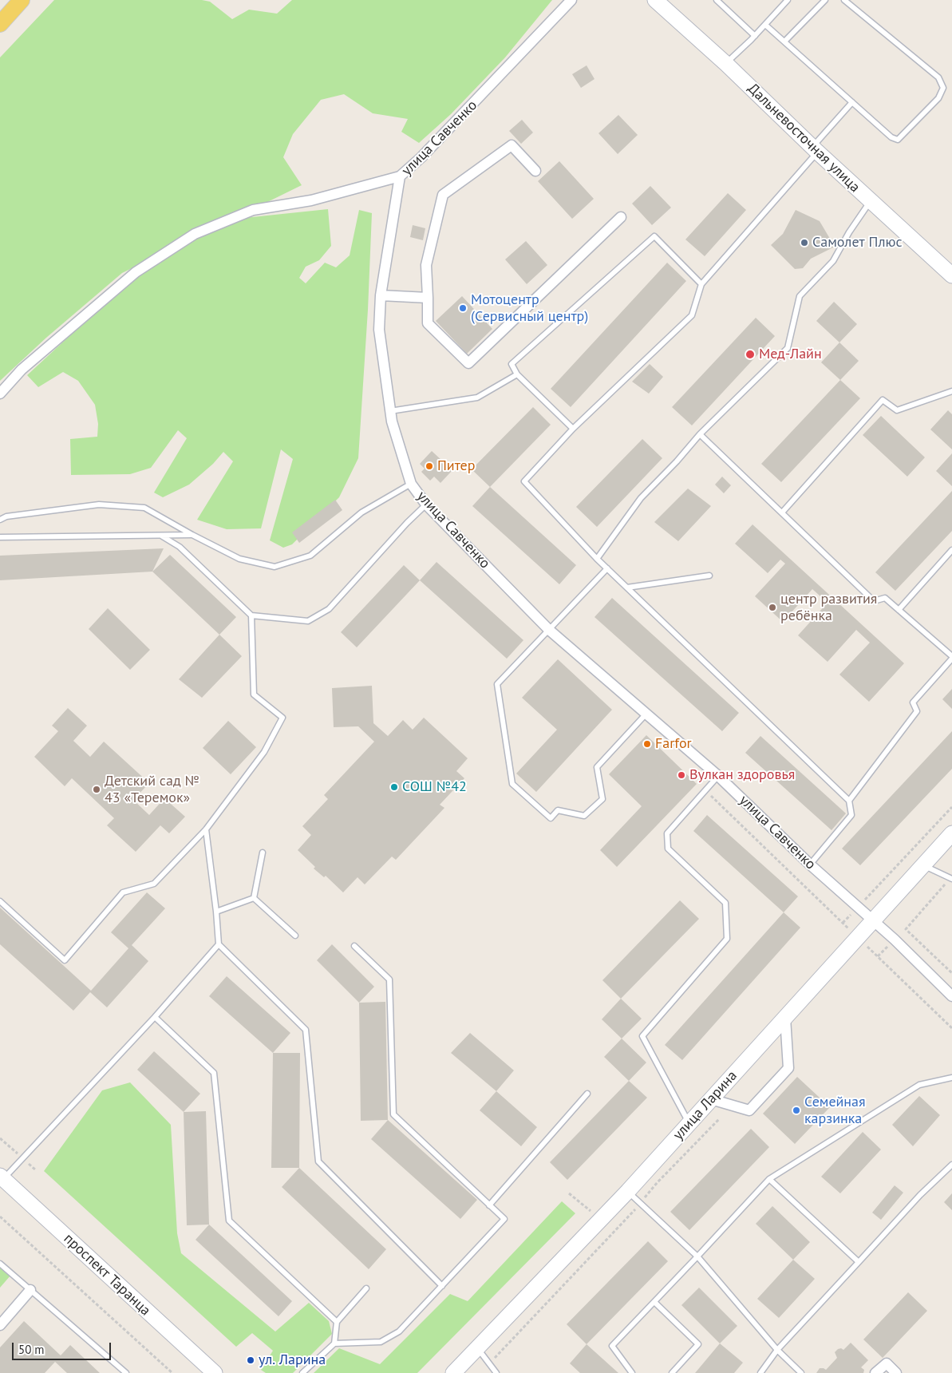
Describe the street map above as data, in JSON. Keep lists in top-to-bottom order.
{
  "streets": {
    "main road": ["Дальневосточная улица", "улица Ларина", "проспект Таранца"],
    "street": ["улица Савченко"]
  },
  "crossings": [
    ["улица Савченко", "улица Ларина"]
  ],
  "places": [
    "Самолет Плюс",
    "Мотоцентр (Сервисный центр)",
    "Мед-Лайн",
    "Питер",
    "центр развития ребёнка",
    "Farfor",
    "Вулкан здоровья",
    "СОШ №42",
    "Детский сад № 43 «Теремок»",
    "Семейная карзинка",
    "ул. Ларина"
  ],
  "scale_bar": "50 m"
}
